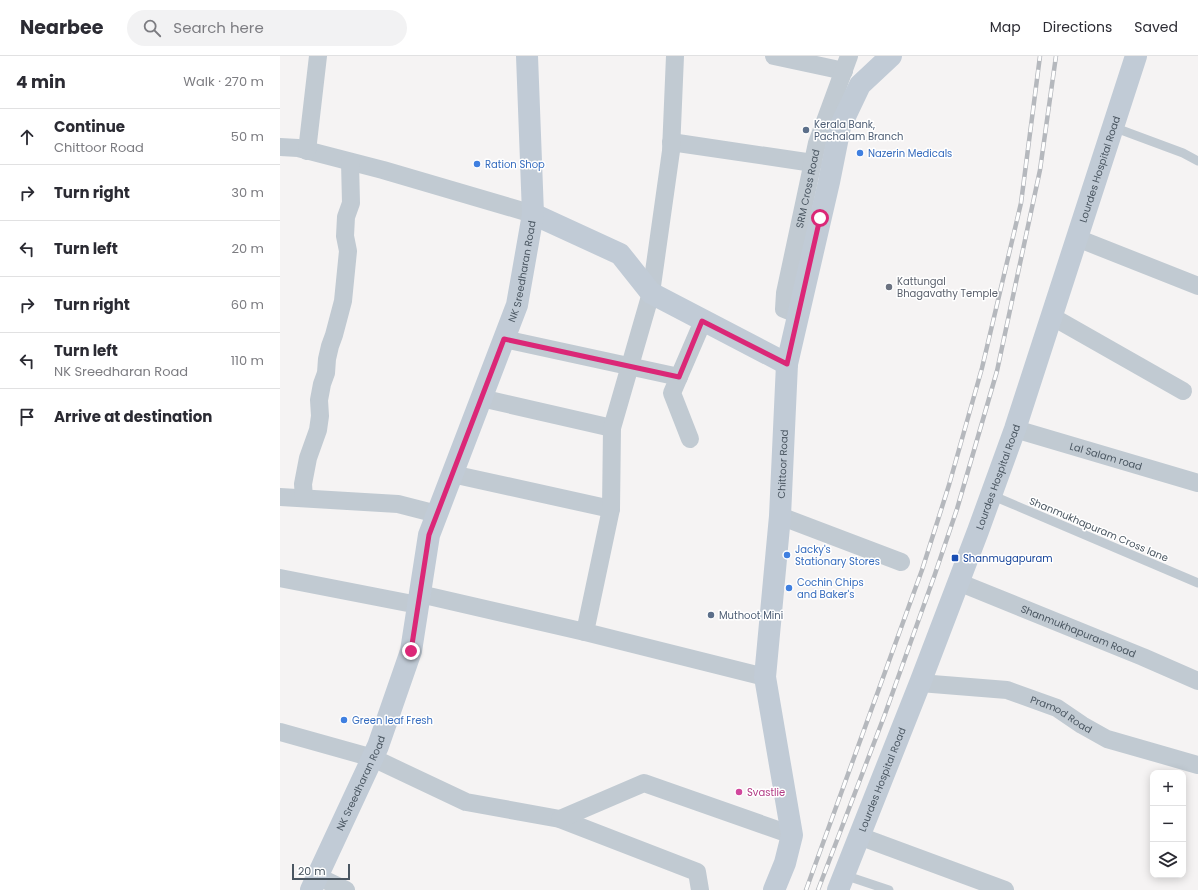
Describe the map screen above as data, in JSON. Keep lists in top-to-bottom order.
{
  "streets": {
    "street": [
      "Lourdes Hospital Road",
      "SRM Cross Road",
      "NK Sreedharan Road",
      "Lal Salam road",
      "Chittoor Road",
      "Shanmukhapuram Road",
      "Pramod Road"
    ],
    "lane": ["Shanmukhapuram Cross lane"]
  },
  "crossings": [
    ["Lourdes Hospital Road", "Lal Salam road"],
    ["Lourdes Hospital Road", "Shanmukhapuram Cross lane"],
    ["Lourdes Hospital Road", "Shanmukhapuram Road"],
    ["Lourdes Hospital Road", "Pramod Road"],
    ["SRM Cross Road", "Chittoor Road"]
  ],
  "places": {
    "other": [
      "Kerala Bank, Pachalam Branch",
      "Nazerin Medicals",
      "Ration Shop",
      "Kattungal Bhagavathy Temple",
      "Jacky's Stationary Stores",
      "Cochin Chips and Baker's",
      "Muthoot Mini",
      "Green leaf Fresh",
      "Svastlie"
    ],
    "transit": ["Shanmugapuram"]
  },
  "scale_bar": "20 m",
  "page": {
    "header": "Nearbee",
    "search": "Search here",
    "nav": ["Map", "Directions", "Saved"],
    "heading": ["4 min", "Walk · 270 m"],
    "list": [
      ["Continue", "Chittoor Road", "50 m"],
      ["Turn right", "30 m"],
      ["Turn left", "20 m"],
      ["Turn right", "60 m"],
      ["Turn left", "NK Sreedharan Road", "110 m"],
      "Arrive at destination"
    ],
    "map_buttons": ["+", "−"],
    "scale": "20 m"
  }
}
